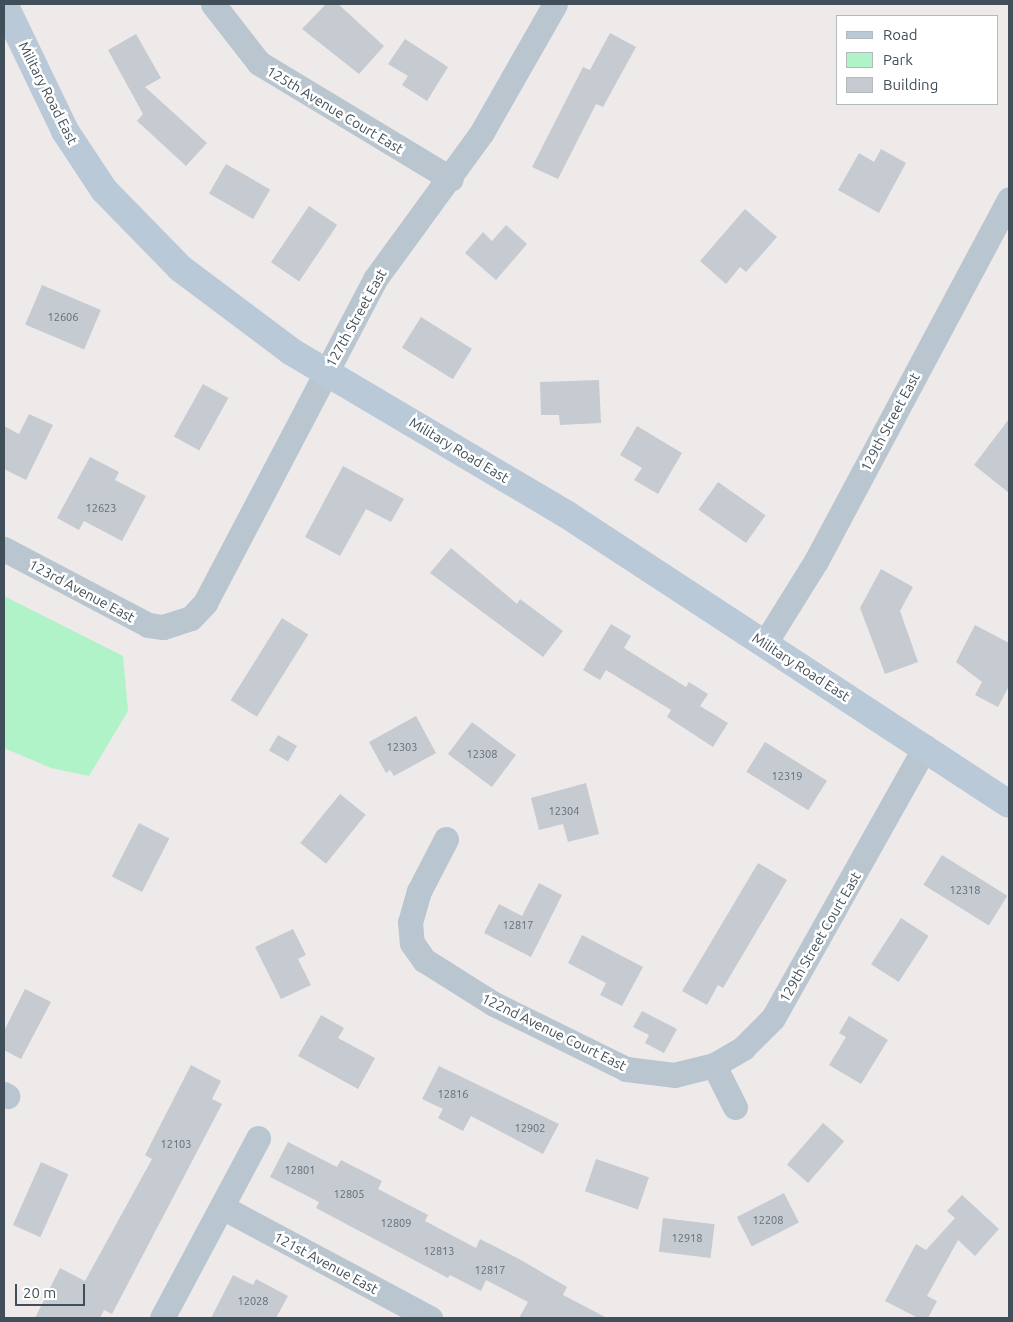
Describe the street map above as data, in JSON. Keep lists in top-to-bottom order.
{
  "streets": {
    "main road": ["Military Road East"],
    "street": [
      "125th Avenue Court East",
      "127th Street East",
      "129th Street East",
      "123rd Avenue East",
      "129th Street Court East",
      "122nd Avenue Court East",
      "121st Avenue East"
    ]
  },
  "crossings": [
    ["Military Road East", "127th Street East"],
    ["Military Road East", "129th Street East"],
    ["Military Road East", "129th Street Court East"],
    ["125th Avenue Court East", "127th Street East"],
    ["127th Street East", "123rd Avenue East"],
    ["129th Street Court East", "122nd Avenue Court East"]
  ],
  "house_numbers": [
    "12606",
    "12623",
    "12303",
    "12308",
    "12319",
    "12304",
    "12318",
    "12817",
    "12816",
    "12902",
    "12103",
    "12801",
    "12805",
    "12208",
    "12809",
    "12918",
    "12813",
    "12817",
    "12028"
  ],
  "legend": ["Road", "Park", "Building"],
  "scale_bar": "20 m"
}
